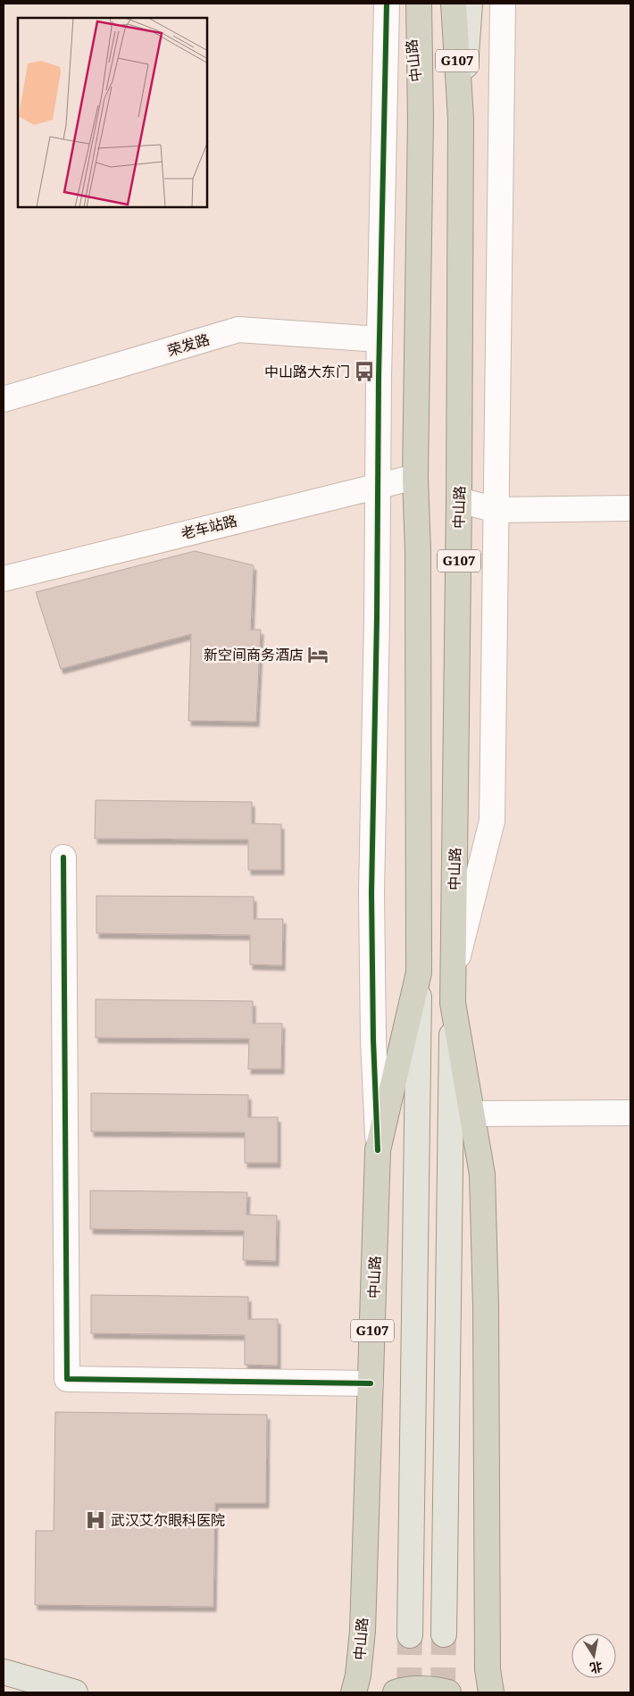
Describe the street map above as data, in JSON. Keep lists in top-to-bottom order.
{
  "streets": {
    "highway": ["中山路", "G107"],
    "street": ["荣发路", "老车站路"]
  },
  "crossings": [
    ["中山路", "老车站路"]
  ],
  "places": {
    "bus stop": ["中山路大东门"],
    "hotel": ["新空间商务酒店"],
    "hospital": ["武汉艾尔眼科医院"]
  },
  "north": "bottom"
}
